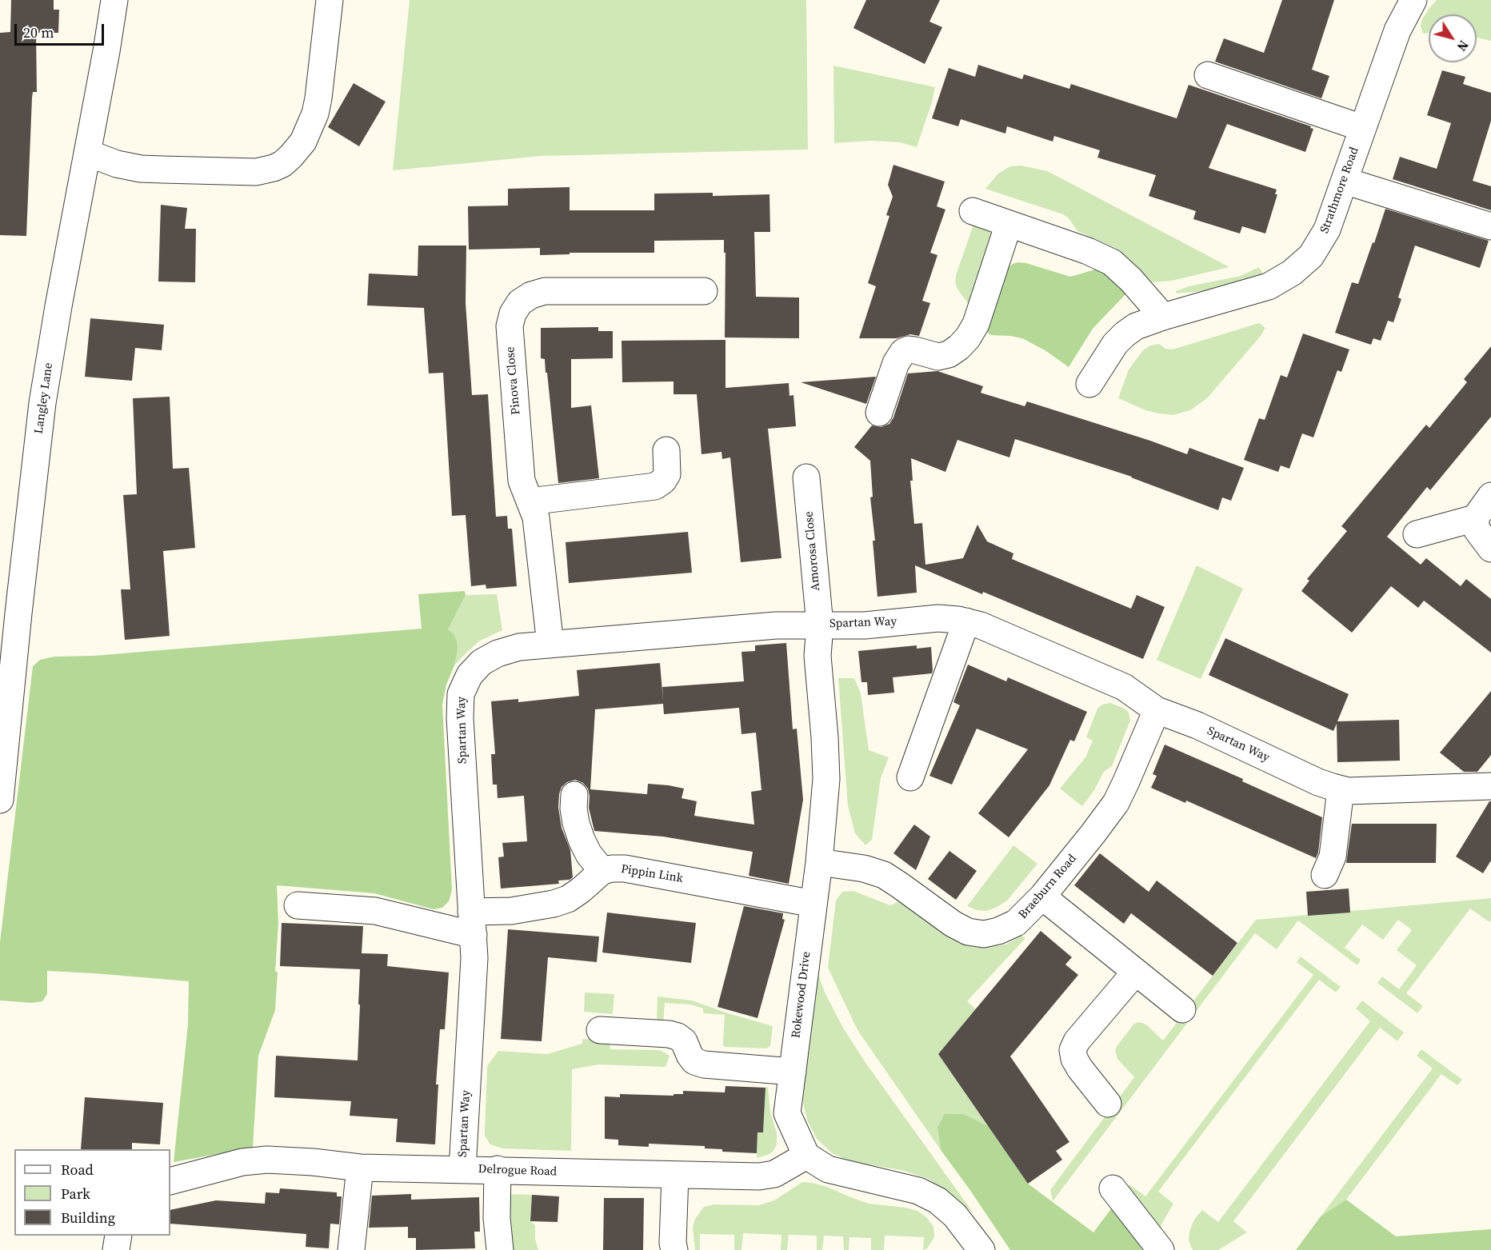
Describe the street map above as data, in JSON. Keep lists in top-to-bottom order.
{
  "streets": {
    "street": [
      "Strathmore Road",
      "Pinova Close",
      "Langley Lane",
      "Amorosa Close",
      "Spartan Way",
      "Pippin Link",
      "Braeburn Road",
      "Rokewood Drive",
      "Delrogue Road"
    ]
  },
  "crossings": [
    ["Pinova Close", "Spartan Way"],
    ["Amorosa Close", "Spartan Way"],
    ["Amorosa Close", "Rokewood Drive"],
    ["Spartan Way", "Braeburn Road"],
    ["Spartan Way", "Rokewood Drive"],
    ["Spartan Way", "Delrogue Road"],
    ["Pippin Link", "Rokewood Drive"],
    ["Braeburn Road", "Rokewood Drive"],
    ["Rokewood Drive", "Delrogue Road"]
  ],
  "legend": ["Road", "Park", "Building"],
  "scale_bar": "20 m",
  "north": "bottom right"
}
